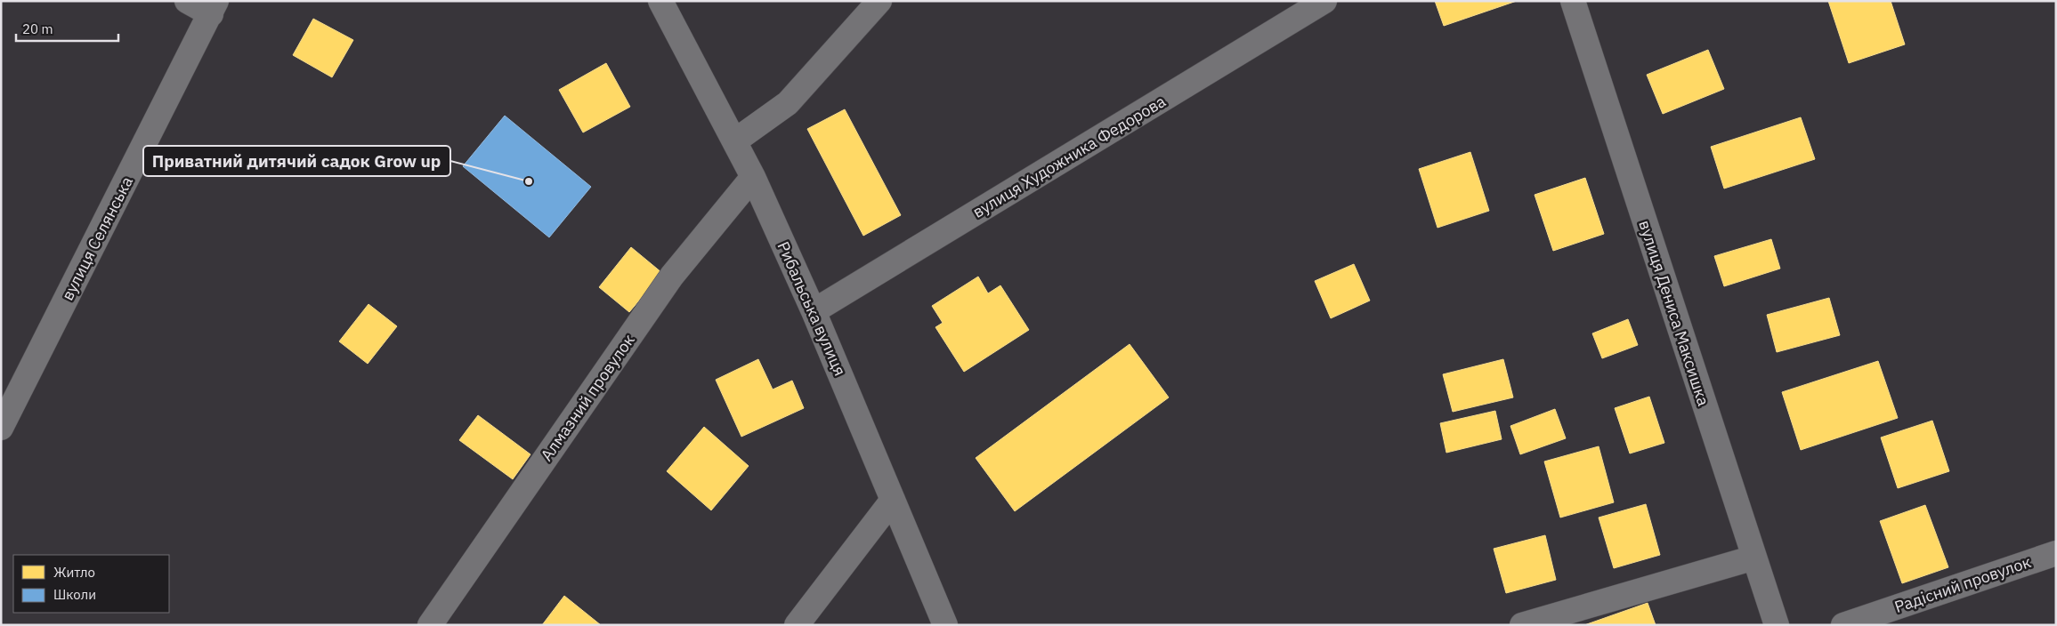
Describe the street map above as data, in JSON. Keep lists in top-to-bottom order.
{
  "streets": {
    "street": [
      "вулиця Художника Федорова",
      "вулиця Селянська",
      "Рибальська вулиця",
      "вулиця Дениса Максишка",
      "Алмазний провулок",
      "Радісний провулок"
    ]
  },
  "crossings": [
    ["вулиця Художника Федорова", "Рибальська вулиця"],
    ["Рибальська вулиця", "Алмазний провулок"]
  ],
  "places": ["Приватний дитячий садок Grow up"],
  "legend": ["Житло", "Школи"],
  "scale_bar": "20 m"
}
